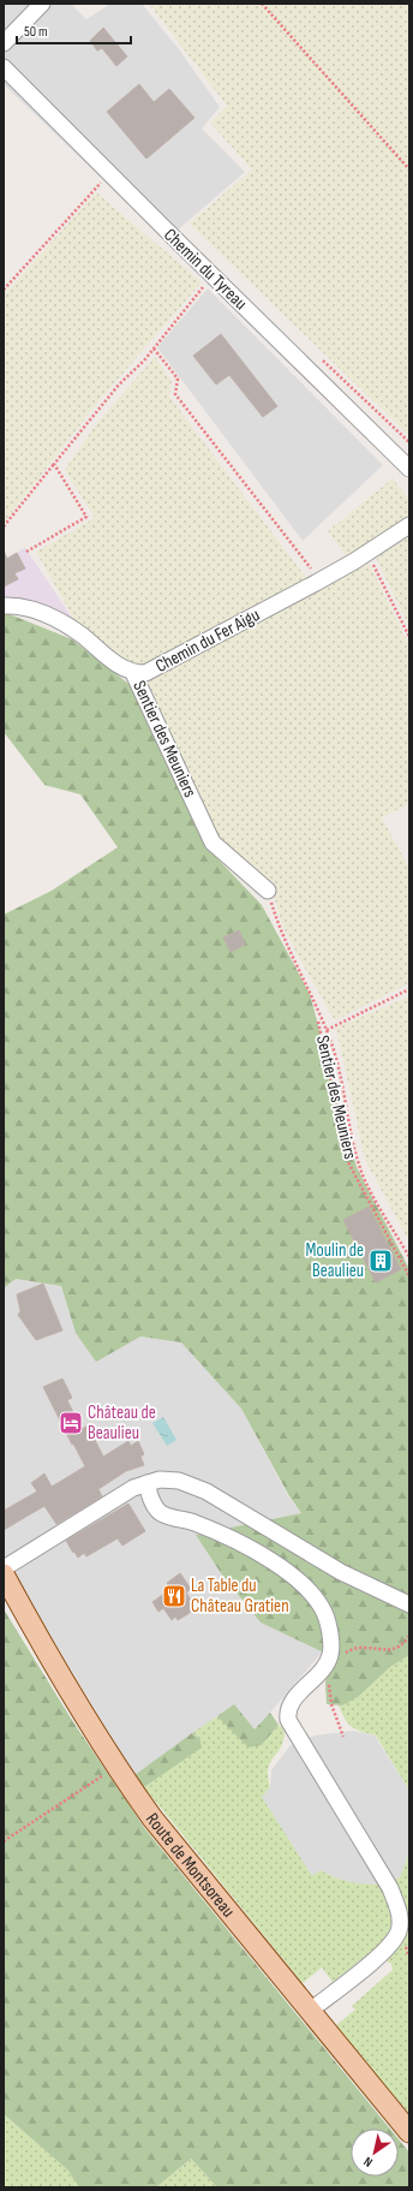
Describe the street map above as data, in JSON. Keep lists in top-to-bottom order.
{
  "streets": {
    "main road": ["Route de Montsoreau"],
    "street": ["Chemin du Tyreau", "Chemin du Fer Aigu", "Sentier des Meuniers"]
  },
  "crossings": [
    ["Chemin du Fer Aigu", "Sentier des Meuniers"]
  ],
  "places": {
    "building": ["Moulin de Beaulieu"],
    "hotel": ["Château de Beaulieu"],
    "restaurant": ["La Table du Château Gratien"]
  },
  "scale_bar": "50 m",
  "north": "bottom left"
}
